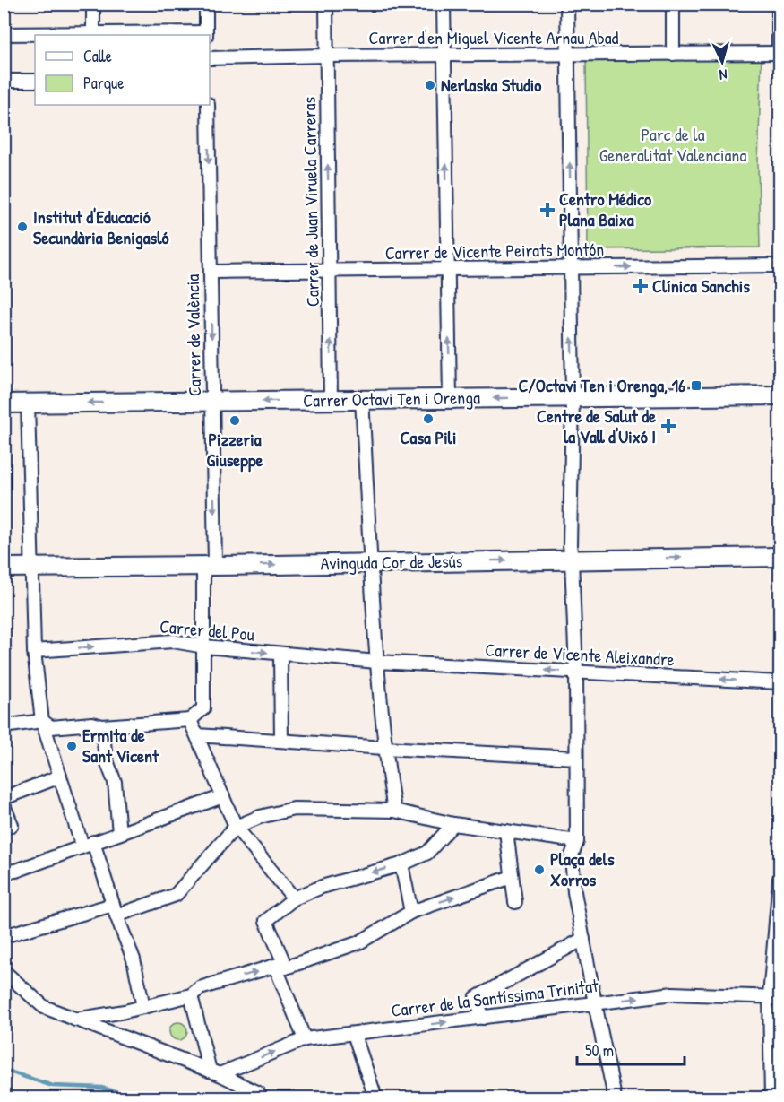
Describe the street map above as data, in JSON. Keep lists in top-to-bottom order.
{
  "streets": {
    "street": [
      "Carrer d'en Miguel Vicente Arnau Abad",
      "Carrer de Juan Viruela Carreras",
      "Carrer de Vicente Peirats Montón",
      "Carrer de València",
      "Carrer Octavi Ten i Orenga",
      "Avinguda Cor de Jesús",
      "Carrer del Pou",
      "Carrer de Vicente Aleixandre",
      "Carrer de la Santíssima Trinitat"
    ]
  },
  "crossings": [
    ["Carrer d'en Miguel Vicente Arnau Abad", "Carrer de Juan Viruela Carreras"],
    ["Carrer de Juan Viruela Carreras", "Carrer de Vicente Peirats Montón"],
    ["Carrer de Juan Viruela Carreras", "Carrer Octavi Ten i Orenga"],
    ["Carrer de Vicente Peirats Montón", "Carrer de València"],
    ["Carrer de València", "Carrer Octavi Ten i Orenga"],
    ["Carrer de València", "Avinguda Cor de Jesús"],
    ["Carrer de València", "Carrer del Pou"],
    ["Carrer del Pou", "Carrer de Vicente Aleixandre"]
  ],
  "one_way": [
    "Carrer de Juan Viruela Carreras",
    "Carrer de Vicente Peirats Montón",
    "Carrer de València",
    "Carrer Octavi Ten i Orenga",
    "Avinguda Cor de Jesús"
  ],
  "parks": ["Parc de la Generalitat Valenciana"],
  "places": {
    "other": [
      "Nerlaska Studio",
      "Institut d'Educació Secundària Benigasló",
      "Casa Pili",
      "Pizzeria Giuseppe",
      "Ermita de Sant Vicent",
      "Plaça dels Xorros"
    ],
    "health": ["Centro Médico Plana Baixa", "Clínica Sanchis", "Centre de Salut de la Vall d'Uixó I"],
    "transit": ["C/Octavi Ten i Orenga, 16"]
  },
  "legend": ["Calle", "Parque"],
  "scale_bar": "50 m",
  "north": "bottom"
}
